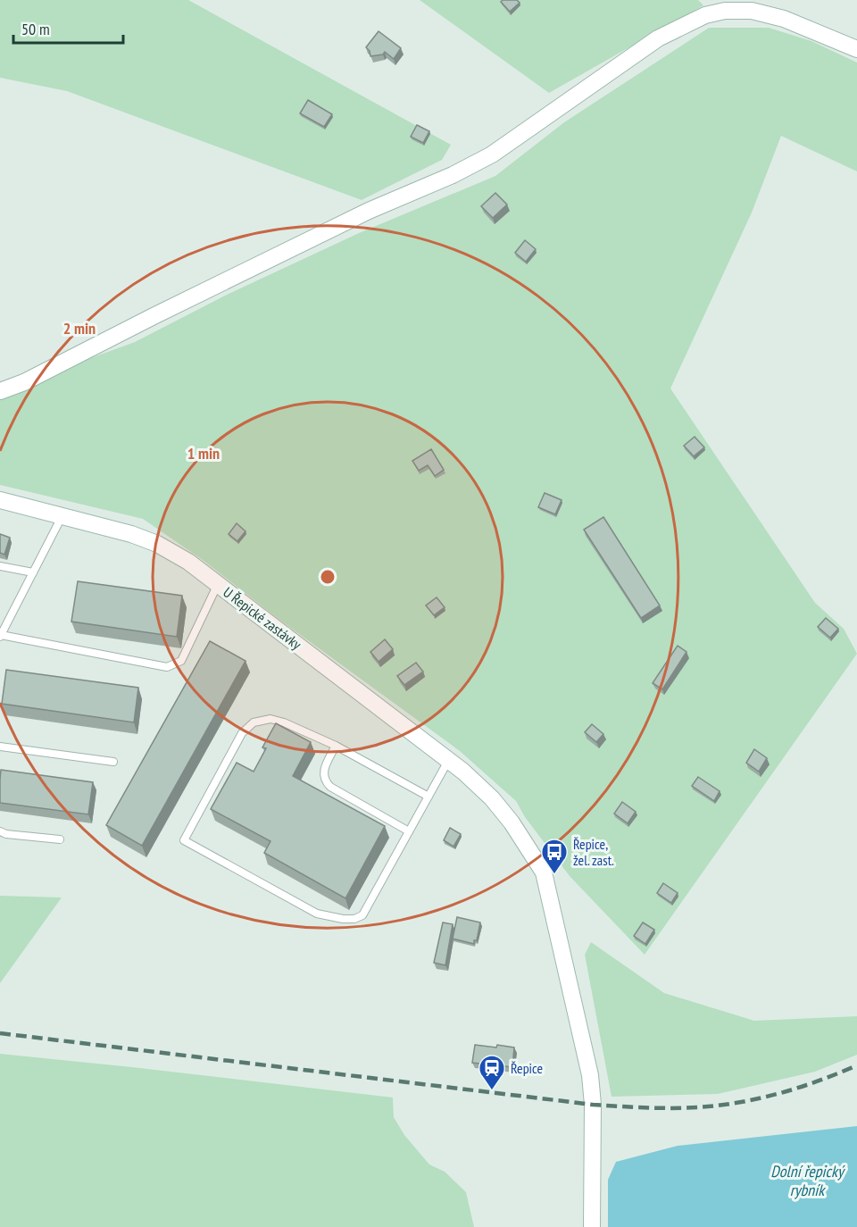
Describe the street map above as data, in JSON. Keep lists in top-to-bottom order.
{
  "streets": {
    "main road": ["U Řepické zastávky"]
  },
  "water": ["Dolní řepický rybník"],
  "places": {
    "bus stop": ["Řepice, žel. zast."],
    "station": ["Řepice"]
  },
  "scale_bar": "50 m",
  "rings": ["2 min", "1 min"]
}
